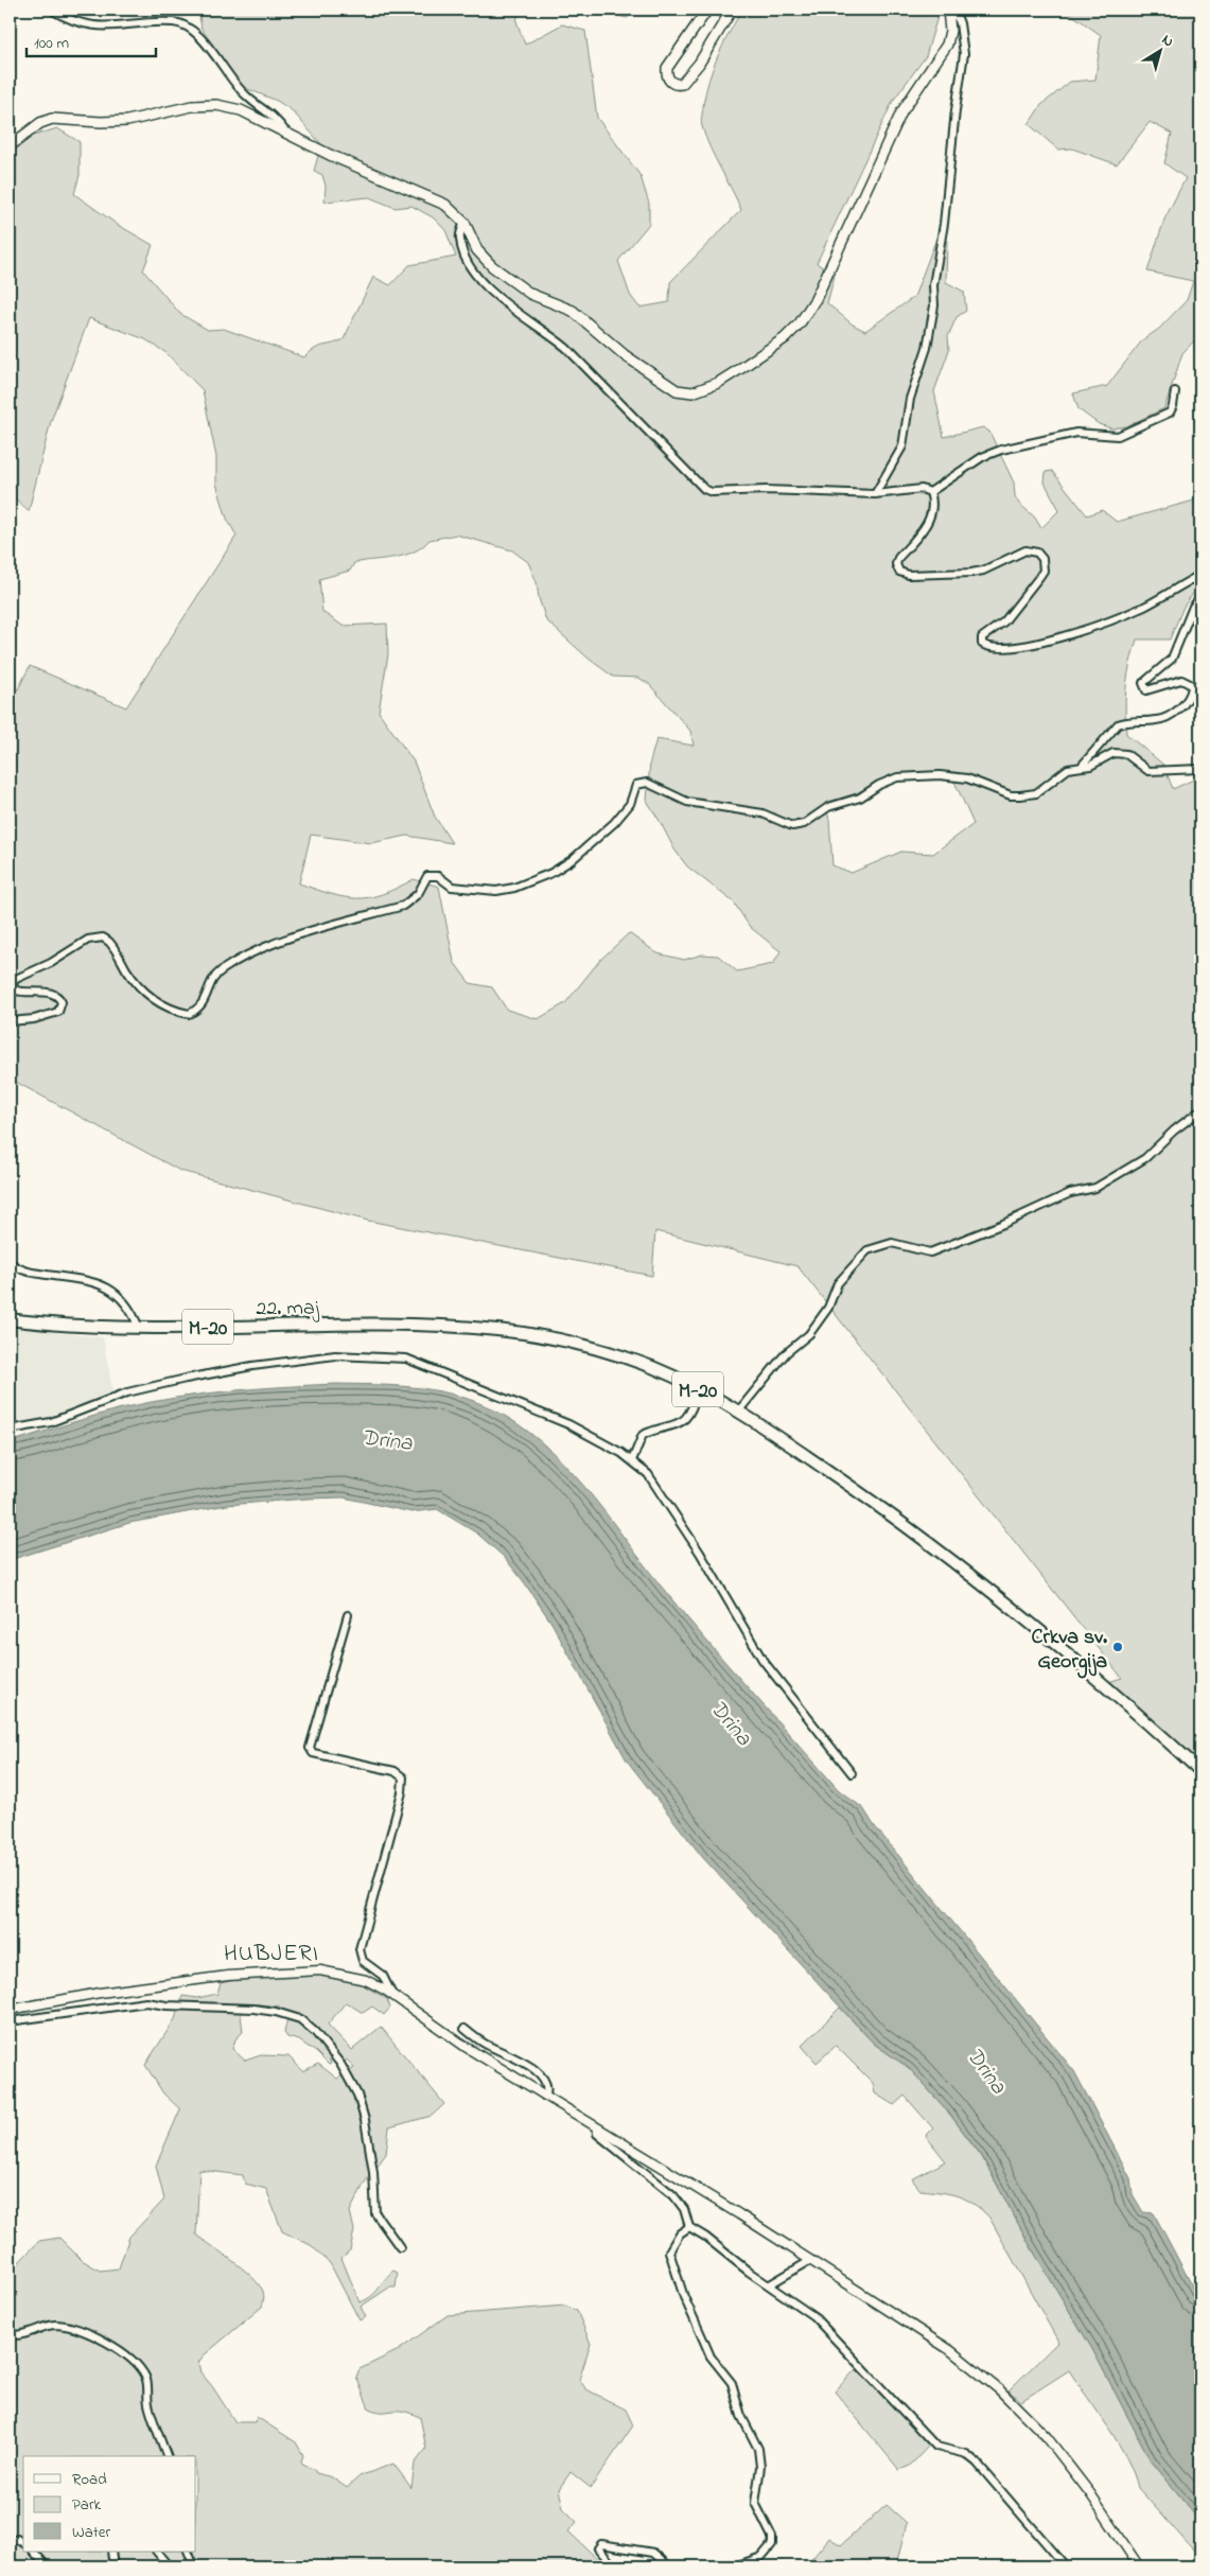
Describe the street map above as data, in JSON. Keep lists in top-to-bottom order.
{
  "streets": {
    "main road": ["22. maj", "M-20"]
  },
  "crossings": [
    ["22. maj", "M-20"]
  ],
  "districts": ["HUBJERI"],
  "water": ["Drina"],
  "places": ["Crkva sv. Georgija"],
  "legend": ["Road", "Park", "Water"],
  "scale_bar": "100 m",
  "north": "top right"
}
